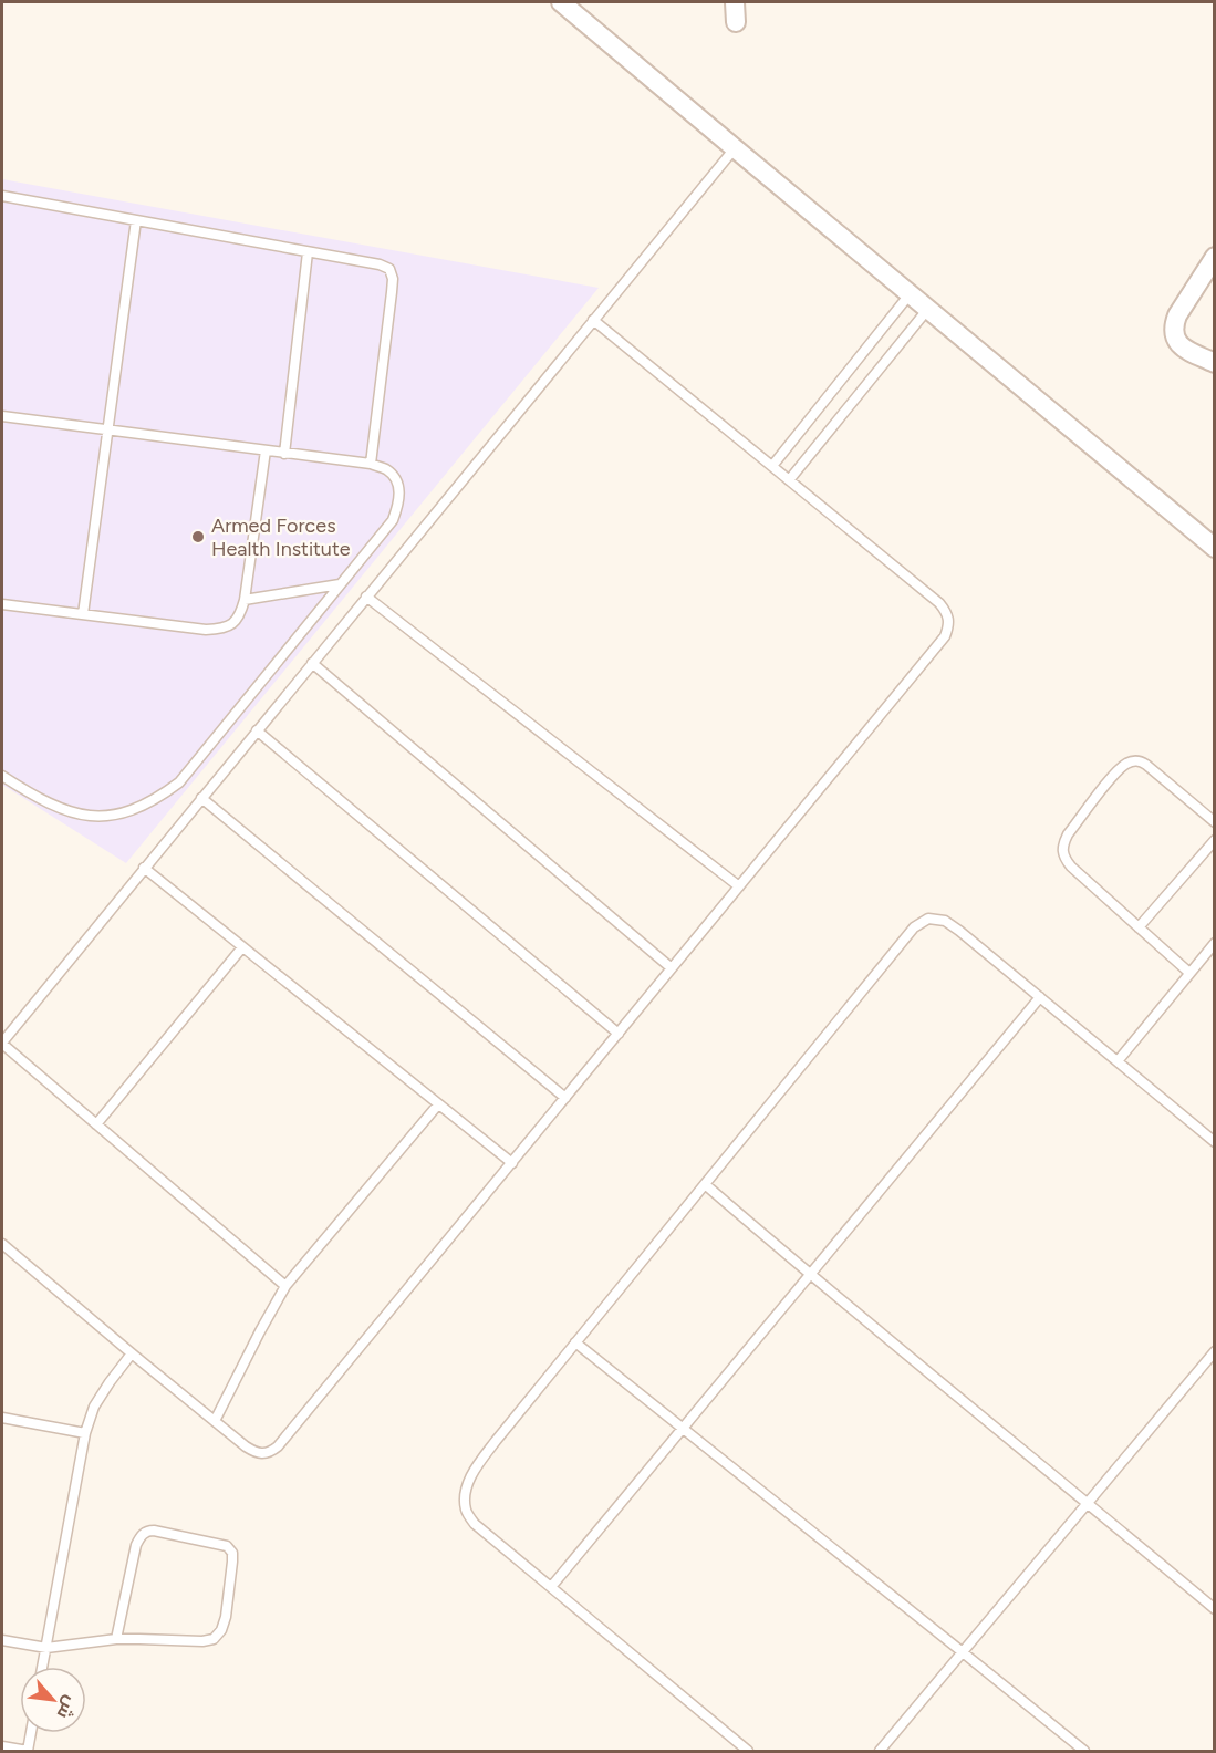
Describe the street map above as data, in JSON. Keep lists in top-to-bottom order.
{
  "places": ["Armed Forces Health Institute"],
  "north": "bottom right"
}
